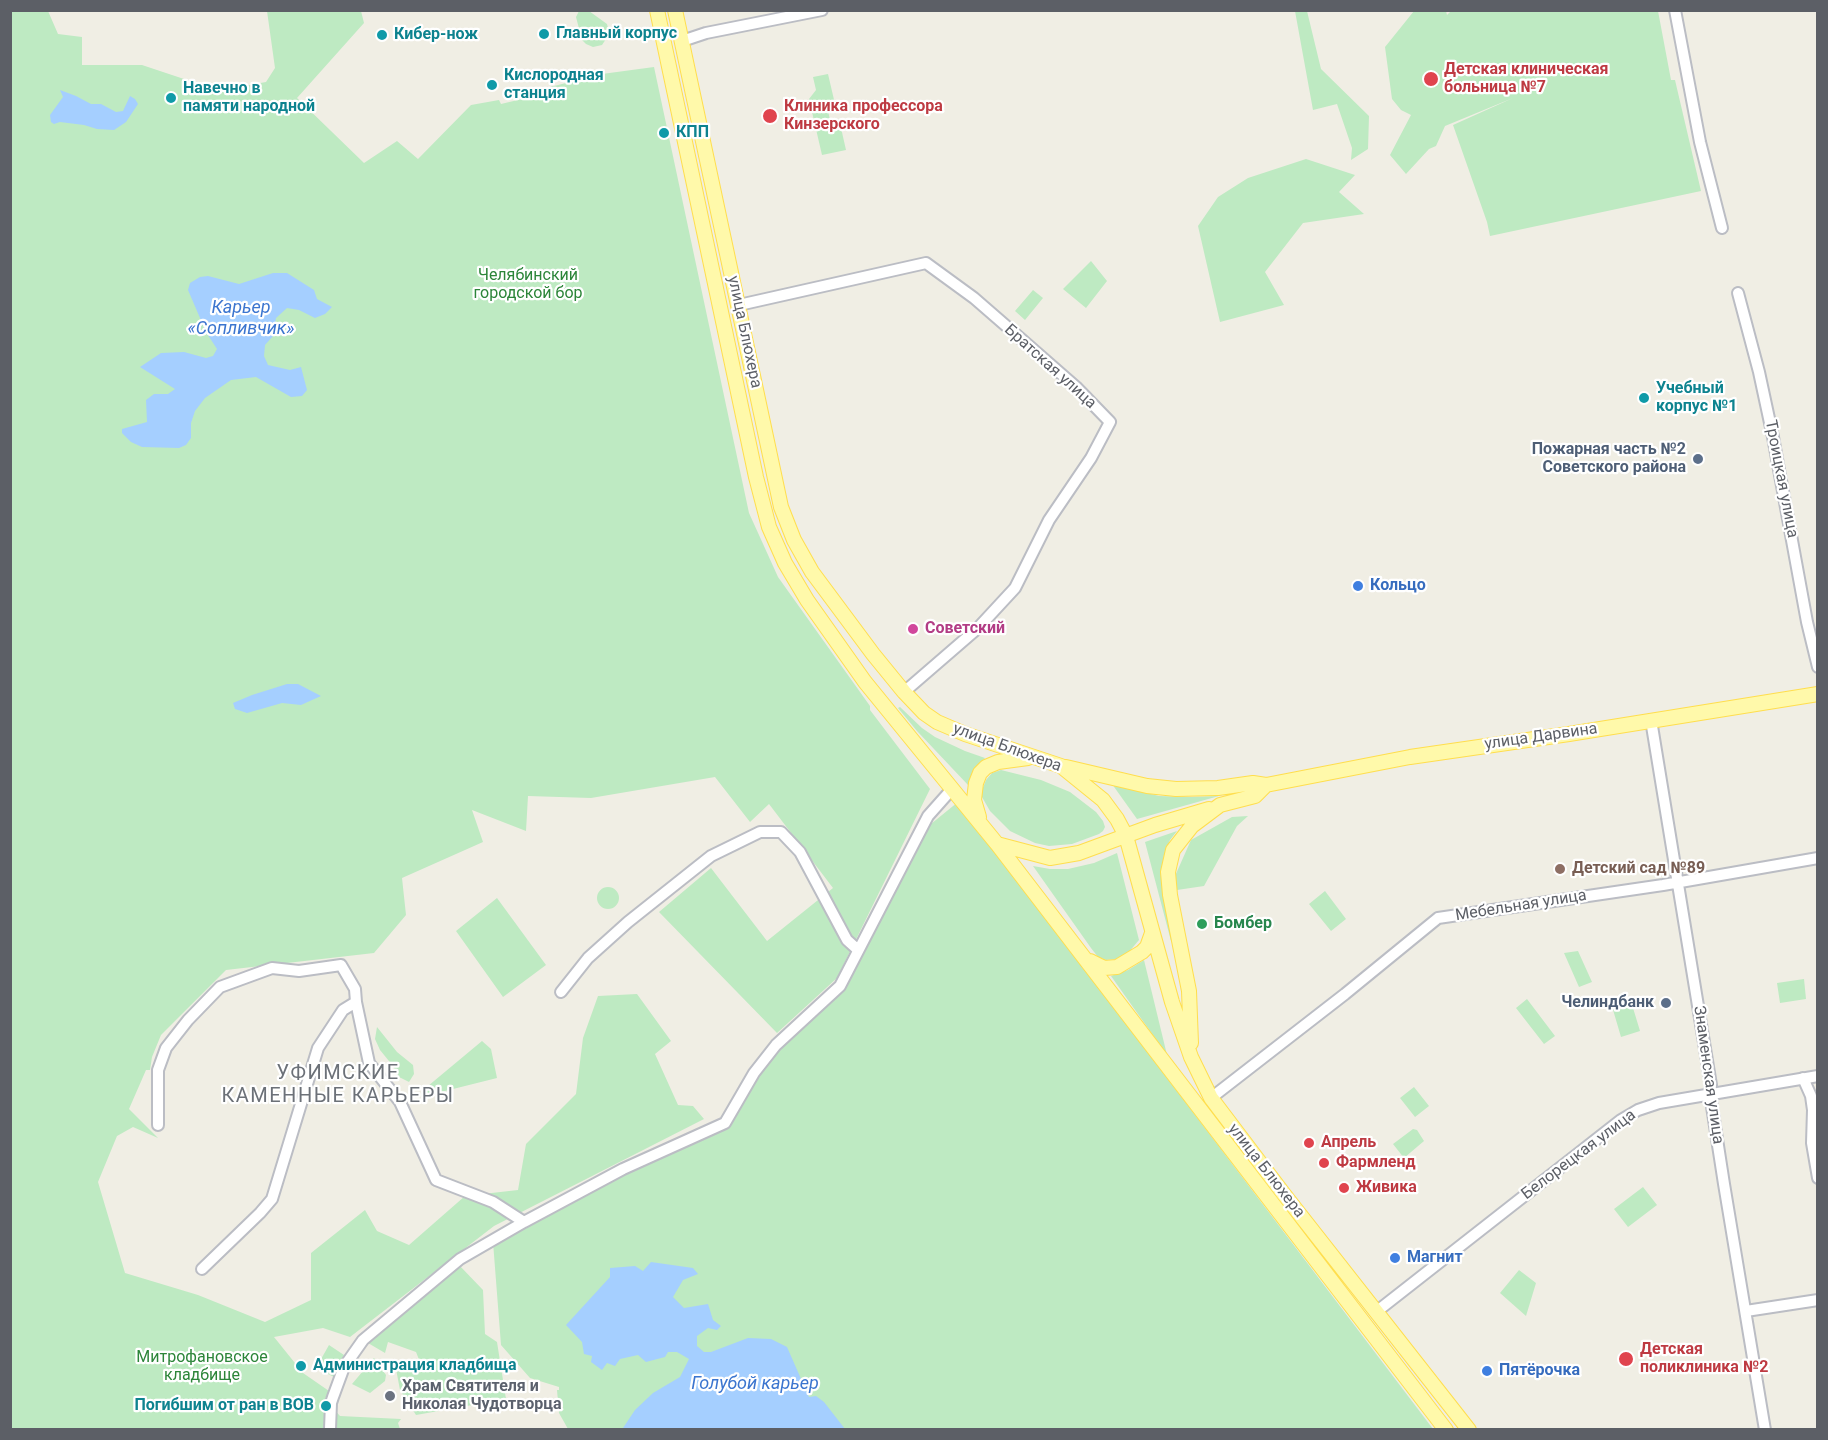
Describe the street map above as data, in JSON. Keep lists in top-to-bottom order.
{
  "streets": {
    "main road": ["улица Блюхера", "улица Дарвина"],
    "street": [
      "Братская улица",
      "Троицкая улица",
      "Мебельная улица",
      "Знаменская улица",
      "Белорецкая улица"
    ]
  },
  "crossings": [
    ["улица Блюхера", "Братская улица"],
    ["улица Блюхера", "улица Дарвина"],
    ["улица Блюхера", "Мебельная улица"],
    ["улица Блюхера", "Белорецкая улица"],
    ["улица Дарвина", "Знаменская улица"],
    ["Мебельная улица", "Знаменская улица"],
    ["Знаменская улица", "Белорецкая улица"]
  ],
  "districts": ["УФИМСКИЕ КАМЕННЫЕ КАРЬЕРЫ"],
  "water": ["Карьер «Сопливчик»", "Голубой карьер"],
  "parks": ["Челябинский городской бор", "Митрофановское кладбище"],
  "places": [
    "Главный корпус",
    "Кибер-нож",
    "Детская клиническая больница №7",
    "Кислородная станция",
    "Навечно в памяти народной",
    "Клиника профессора Кинзерского",
    "КПП",
    "Учебный корпус №1",
    "Пожарная часть №2 Советского района",
    "Кольцо",
    "Советский",
    "Детский сад №89",
    "Бомбер",
    "Челиндбанк",
    "Апрель",
    "Фармленд",
    "Живика",
    "Магнит",
    "Детская поликлиника №2",
    "Администрация кладбища",
    "Пятёрочка",
    "Храм Святителя и Николая Чудотворца",
    "Погибшим от ран в ВОВ"
  ]
}
